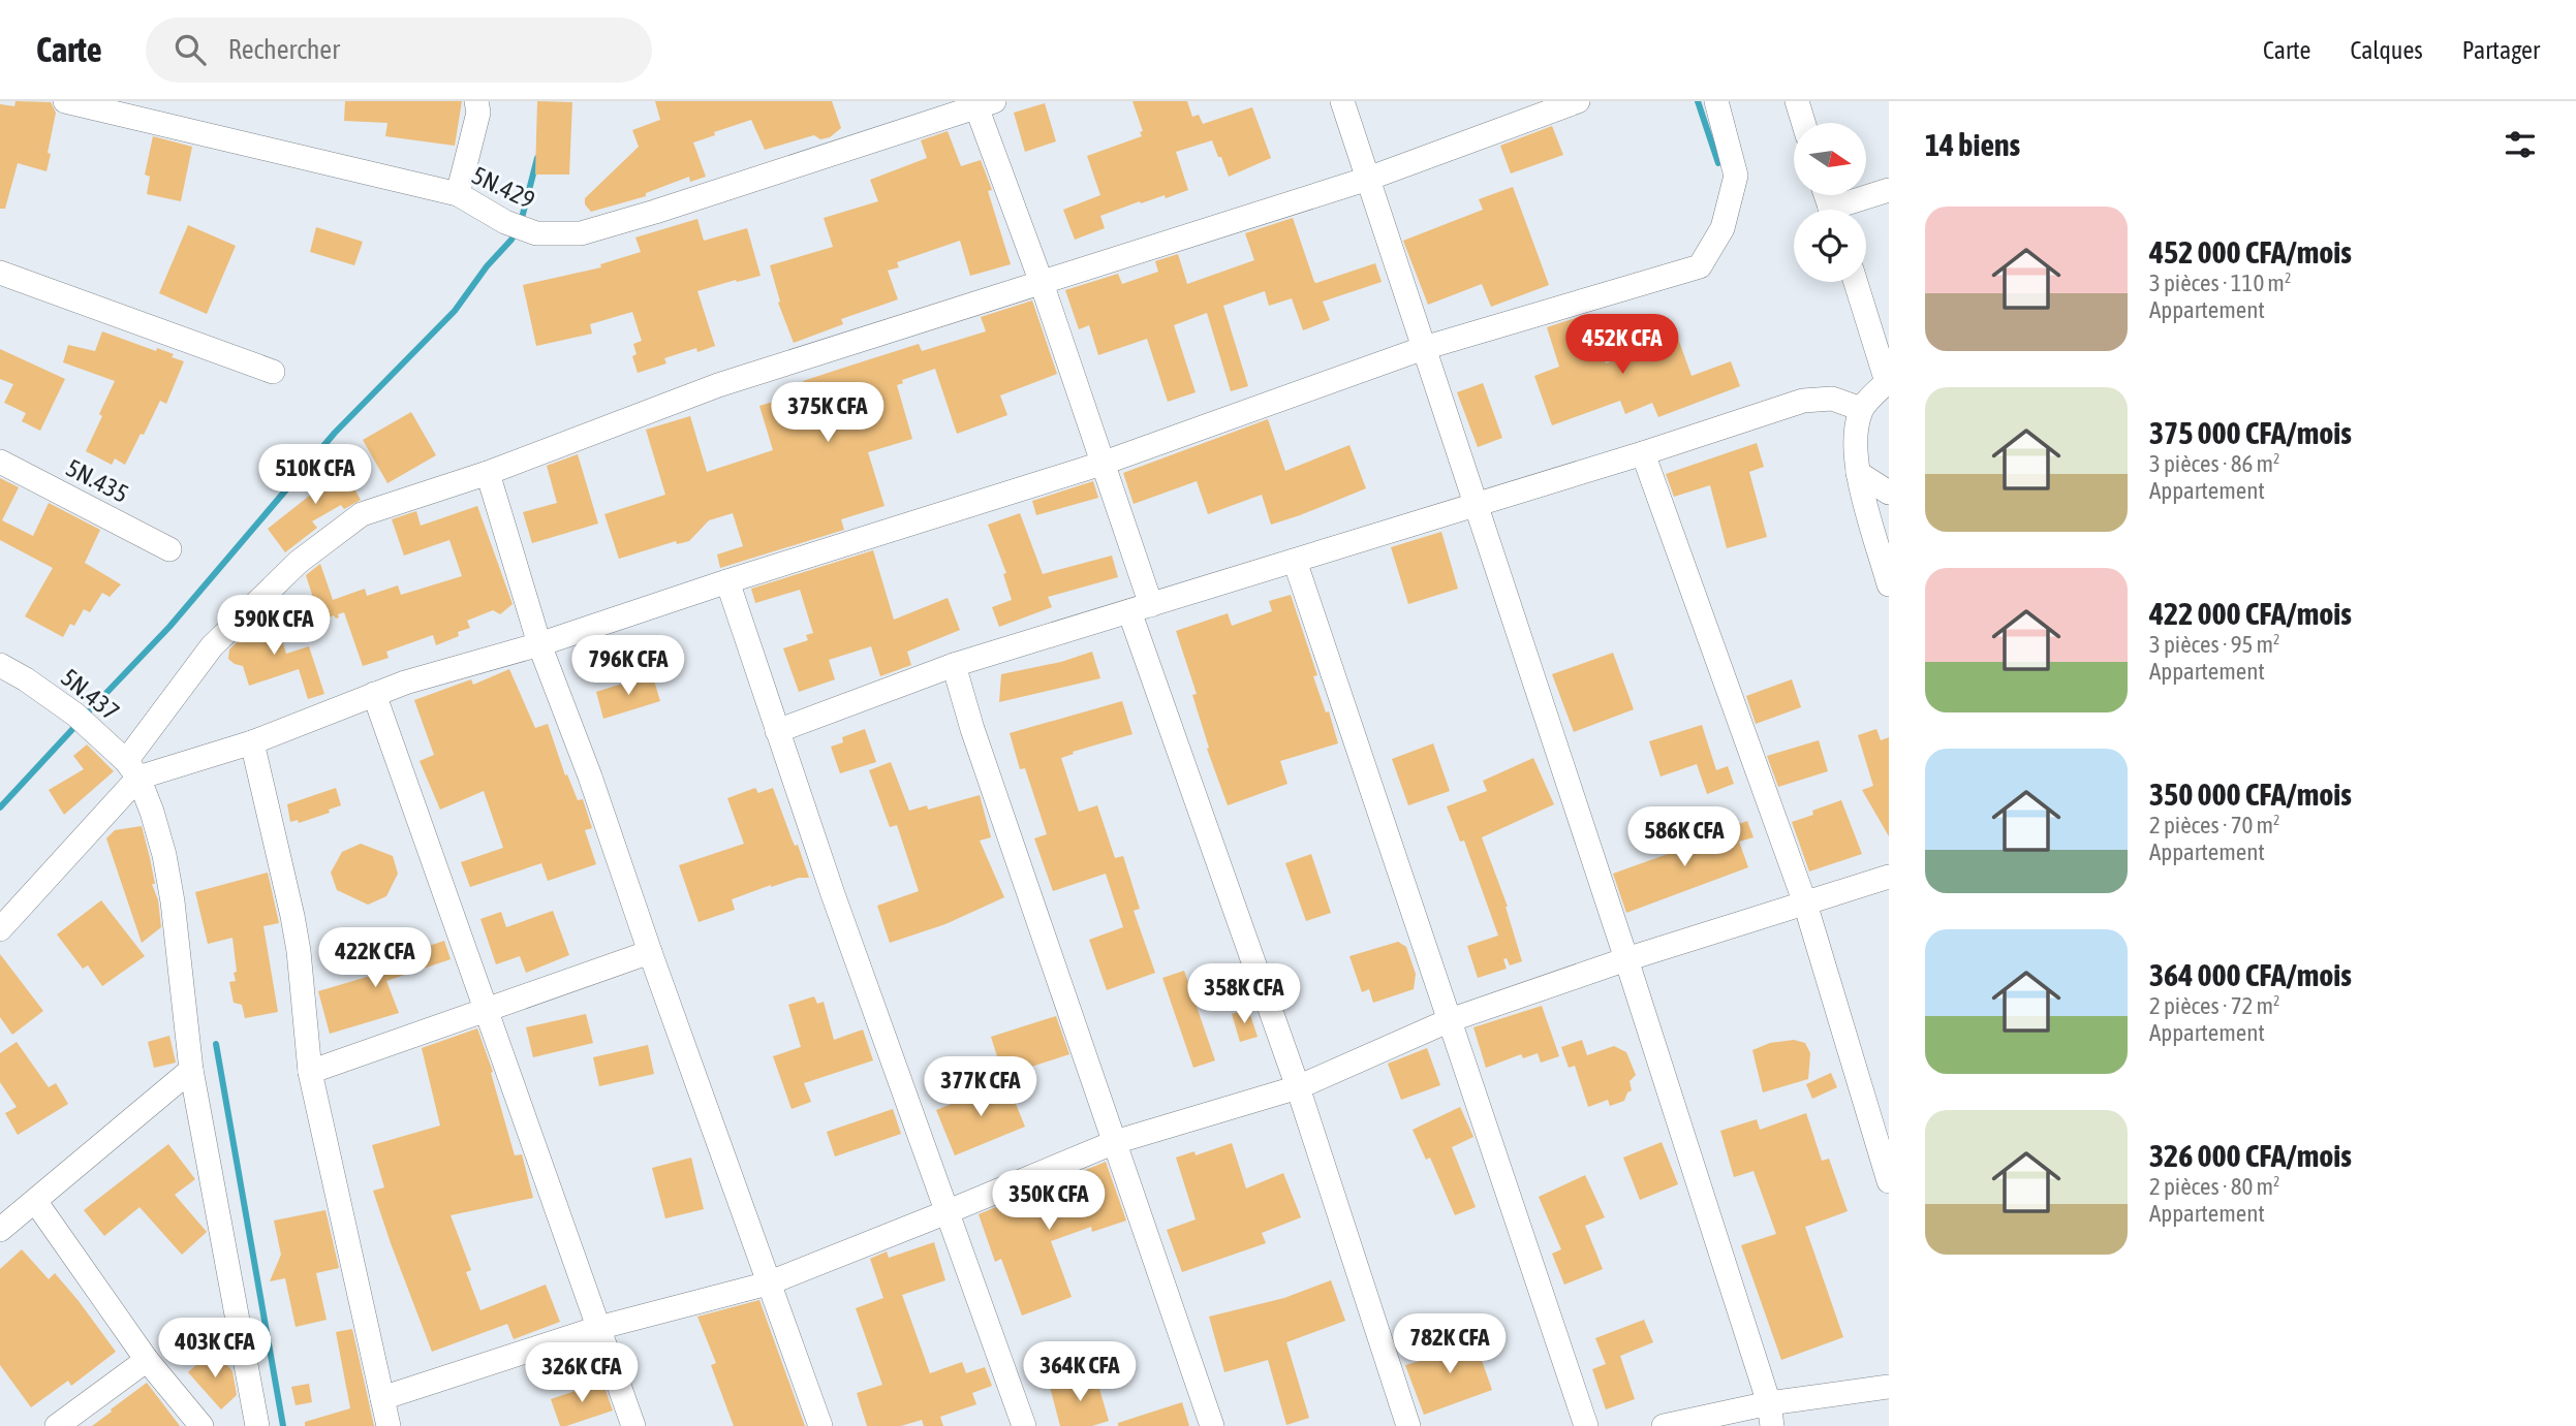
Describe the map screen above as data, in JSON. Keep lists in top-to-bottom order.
{
  "streets": {
    "street": ["5N.429", "5N.435", "5N.437"]
  },
  "north": "right",
  "page": {
    "header": "Carte",
    "search": "Rechercher",
    "nav": ["Carte", "Calques", "Partager"],
    "heading": "14 biens",
    "list": [
      {
        "name": "452 000 CFA/mois",
        "note": "3 pièces · 110 m² · Appartement"
      },
      {
        "name": "375 000 CFA/mois",
        "note": "3 pièces · 86 m² · Appartement"
      },
      {
        "name": "422 000 CFA/mois",
        "note": "3 pièces · 95 m² · Appartement"
      },
      {
        "name": "350 000 CFA/mois",
        "note": "2 pièces · 70 m² · Appartement"
      },
      {
        "name": "364 000 CFA/mois",
        "note": "2 pièces · 72 m² · Appartement"
      },
      {
        "name": "326 000 CFA/mois",
        "note": "2 pièces · 80 m² · Appartement"
      }
    ],
    "price": [
      "452K CFA",
      "375K CFA",
      "510K CFA",
      "590K CFA",
      "796K CFA",
      "586K CFA",
      "422K CFA",
      "358K CFA",
      "377K CFA",
      "350K CFA",
      "782K CFA",
      "403K CFA",
      "364K CFA",
      "326K CFA"
    ]
  }
}
